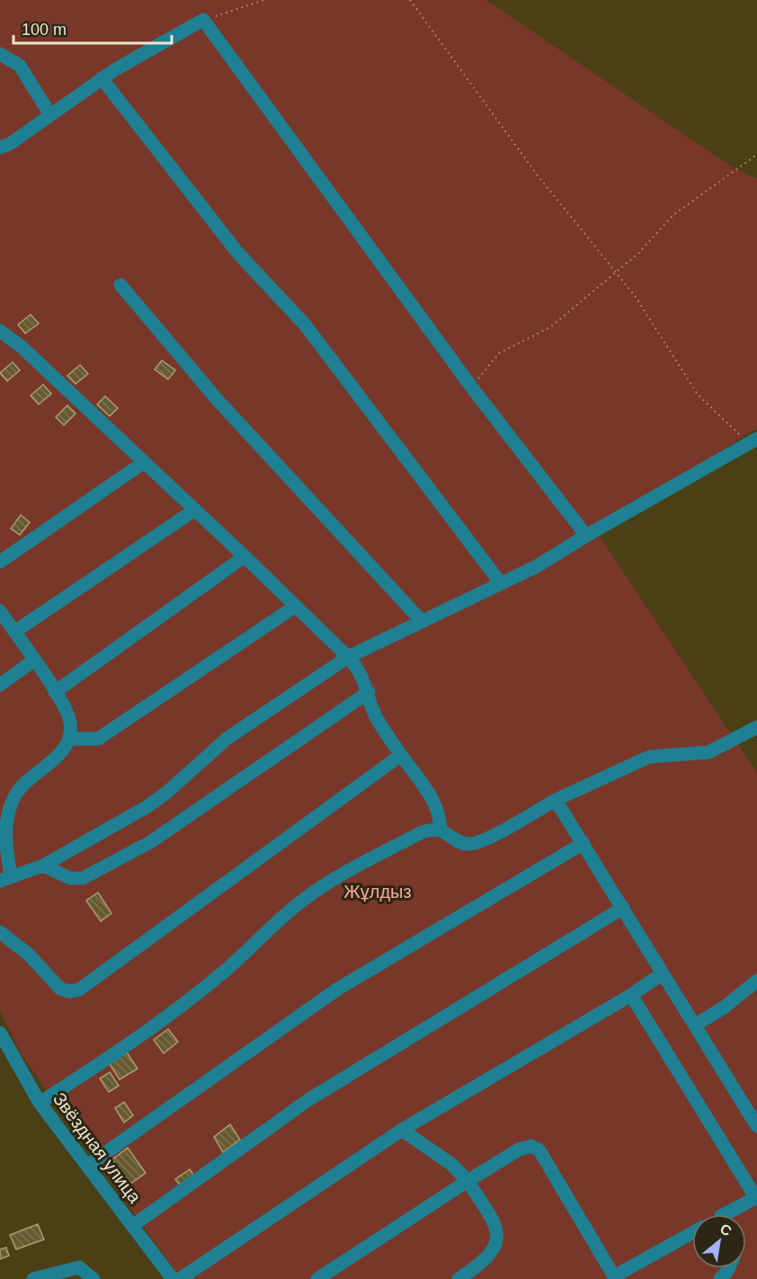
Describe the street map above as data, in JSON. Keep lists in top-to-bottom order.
{
  "streets": {
    "street": ["Звёздная улица"]
  },
  "parks": ["Жұлдыз"],
  "scale_bar": "100 m",
  "north": "top right"
}
